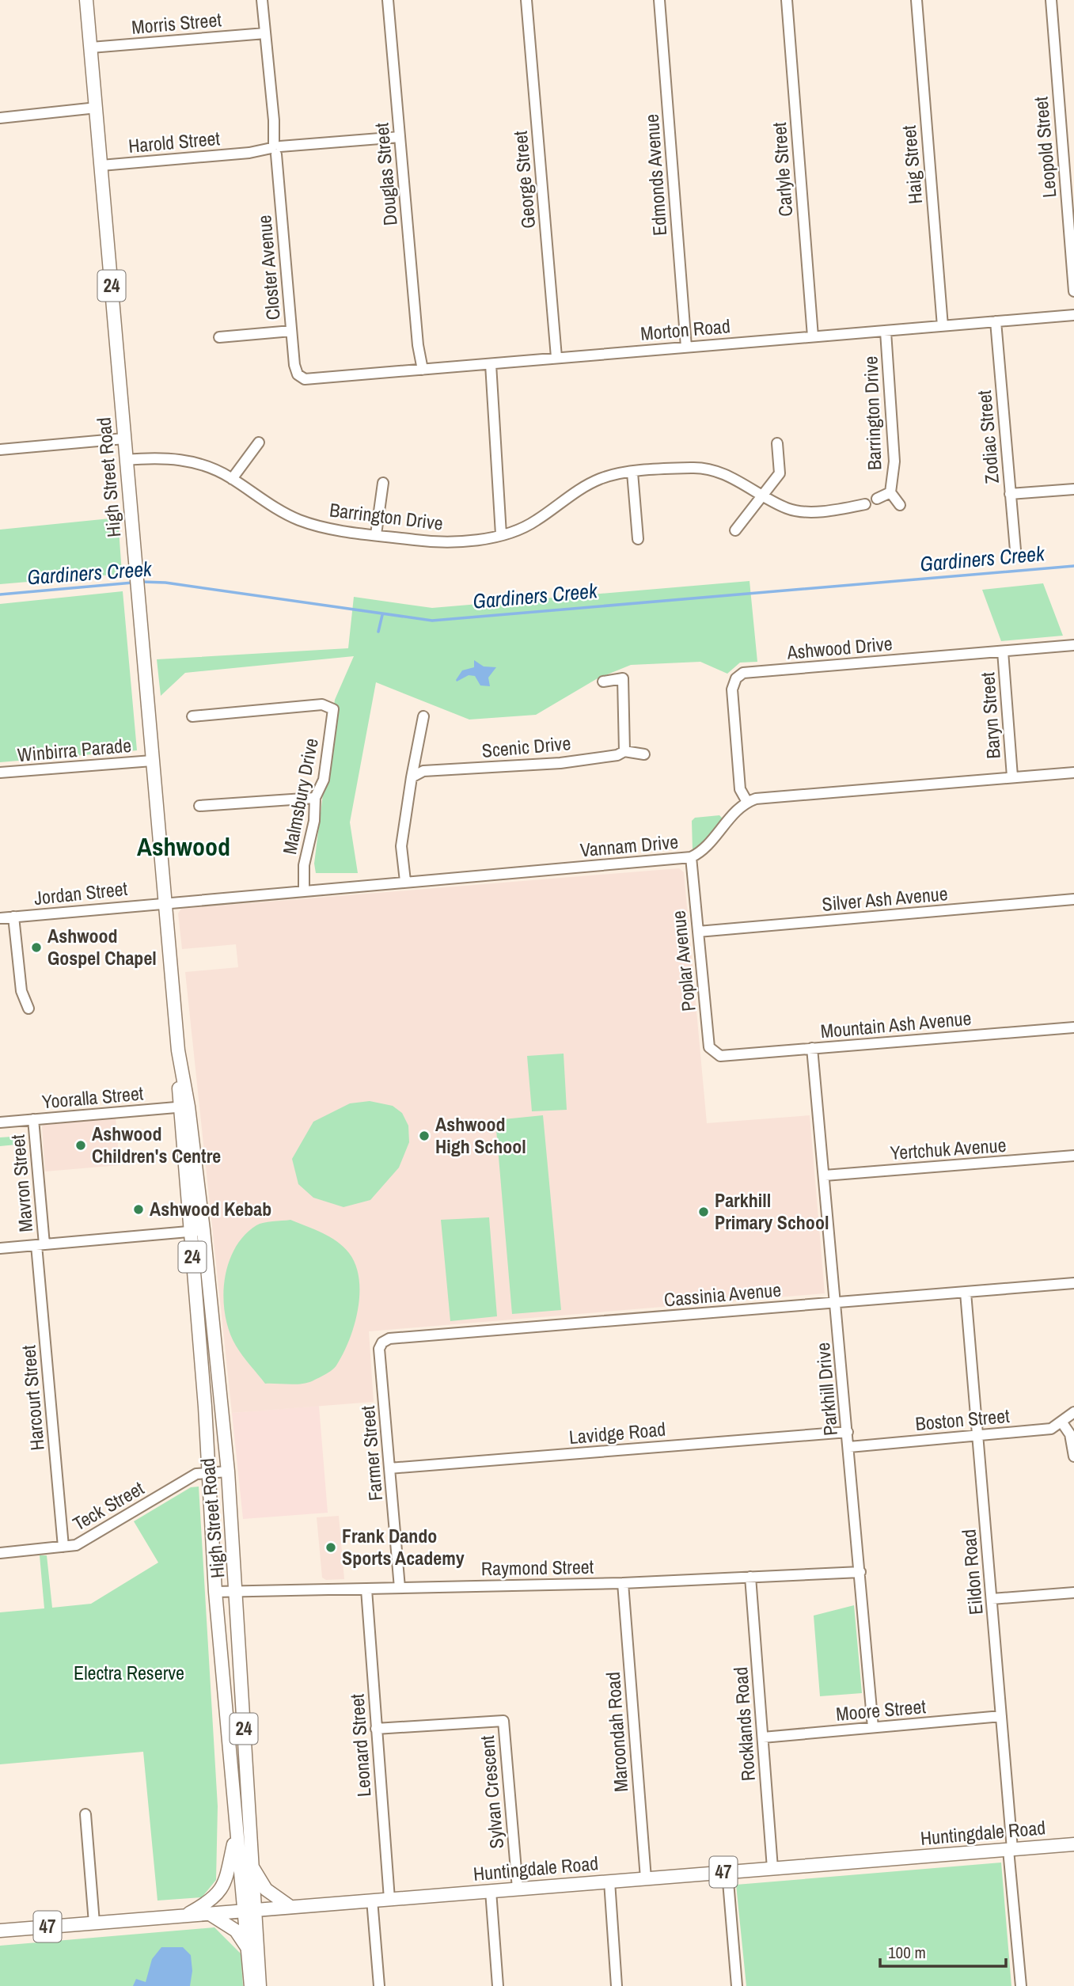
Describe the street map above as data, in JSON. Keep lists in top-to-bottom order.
{
  "streets": {
    "main road": [
      "24",
      "High Street Road",
      "Huntingdale Road",
      "47"
    ],
    "street": [
      "Morris Street",
      "Harold Street",
      "Leopold Street",
      "Haig Street",
      "Carlyle Street",
      "Douglas Street",
      "Edmonds Avenue",
      "George Street",
      "Closter Avenue",
      "Morton Road",
      "Barrington Drive",
      "Zodiac Street",
      "Ashwood Drive",
      "Baryn Street",
      "Scenic Drive",
      "Winbirra Parade",
      "Malmsbury Drive",
      "Vannam Drive",
      "Jordan Street",
      "Silver Ash Avenue",
      "Poplar Avenue",
      "Mountain Ash Avenue",
      "Yooralla Street",
      "Yertchuk Avenue",
      "Mavron Street",
      "Cassinia Avenue",
      "Parkhill Drive",
      "Harcourt Street",
      "Boston Street",
      "Lavidge Road",
      "Farmer Street",
      "Teck Street",
      "Raymond Street",
      "Eildon Road",
      "Moore Street",
      "Rocklands Road",
      "Maroondah Road",
      "Leonard Street",
      "Sylvan Crescent"
    ]
  },
  "crossings": [
    ["Morris Street", "Closter Avenue"],
    ["Morris Street", "High Street Road"],
    ["Harold Street", "Douglas Street"],
    ["Harold Street", "Closter Avenue"],
    ["Harold Street", "High Street Road"],
    ["Haig Street", "Morton Road"],
    ["Carlyle Street", "Morton Road"],
    ["Douglas Street", "Morton Road"],
    ["Edmonds Avenue", "Morton Road"],
    ["George Street", "Morton Road"],
    ["Closter Avenue", "Morton Road"],
    ["Morton Road", "Barrington Drive"],
    ["Morton Road", "Zodiac Street"],
    ["Barrington Drive", "High Street Road"],
    ["High Street Road", "Winbirra Parade"],
    ["High Street Road", "Vannam Drive"],
    ["High Street Road", "Jordan Street"],
    ["High Street Road", "Yooralla Street"],
    ["High Street Road", "Teck Street"],
    ["High Street Road", "Raymond Street"],
    ["High Street Road", "Huntingdale Road"],
    ["Ashwood Drive", "Baryn Street"],
    ["Ashwood Drive", "Vannam Drive"],
    ["Malmsbury Drive", "Vannam Drive"],
    ["Vannam Drive", "Jordan Street"],
    ["Vannam Drive", "Poplar Avenue"],
    ["Silver Ash Avenue", "Poplar Avenue"],
    ["Poplar Avenue", "Mountain Ash Avenue"],
    ["Mountain Ash Avenue", "Parkhill Drive"],
    ["Yooralla Street", "Mavron Street"],
    ["Yertchuk Avenue", "Parkhill Drive"],
    ["Mavron Street", "Harcourt Street"],
    ["Cassinia Avenue", "Parkhill Drive"],
    ["Cassinia Avenue", "Farmer Street"],
    ["Cassinia Avenue", "Eildon Road"],
    ["Parkhill Drive", "Boston Street"],
    ["Parkhill Drive", "Lavidge Road"],
    ["Parkhill Drive", "Raymond Street"],
    ["Parkhill Drive", "Moore Street"],
    ["Harcourt Street", "Teck Street"],
    ["Boston Street", "Eildon Road"],
    ["Lavidge Road", "Farmer Street"],
    ["Farmer Street", "Raymond Street"],
    ["Raymond Street", "Rocklands Road"],
    ["Raymond Street", "Maroondah Road"],
    ["Raymond Street", "Leonard Street"],
    ["Eildon Road", "Moore Street"],
    ["Eildon Road", "Huntingdale Road"],
    ["Moore Street", "Rocklands Road"],
    ["Rocklands Road", "Huntingdale Road"],
    ["Maroondah Road", "Huntingdale Road"],
    ["Leonard Street", "Sylvan Crescent"],
    ["Leonard Street", "Huntingdale Road"],
    ["Sylvan Crescent", "Huntingdale Road"]
  ],
  "districts": ["Ashwood"],
  "water": ["Gardiners Creek"],
  "parks": ["Electra Reserve"],
  "places": [
    "Ashwood Gospel Chapel",
    "Ashwood High School",
    "Ashwood Children's Centre",
    "Ashwood Kebab",
    "Parkhill Primary School",
    "Frank Dando Sports Academy"
  ],
  "scale_bar": "100 m"
}
